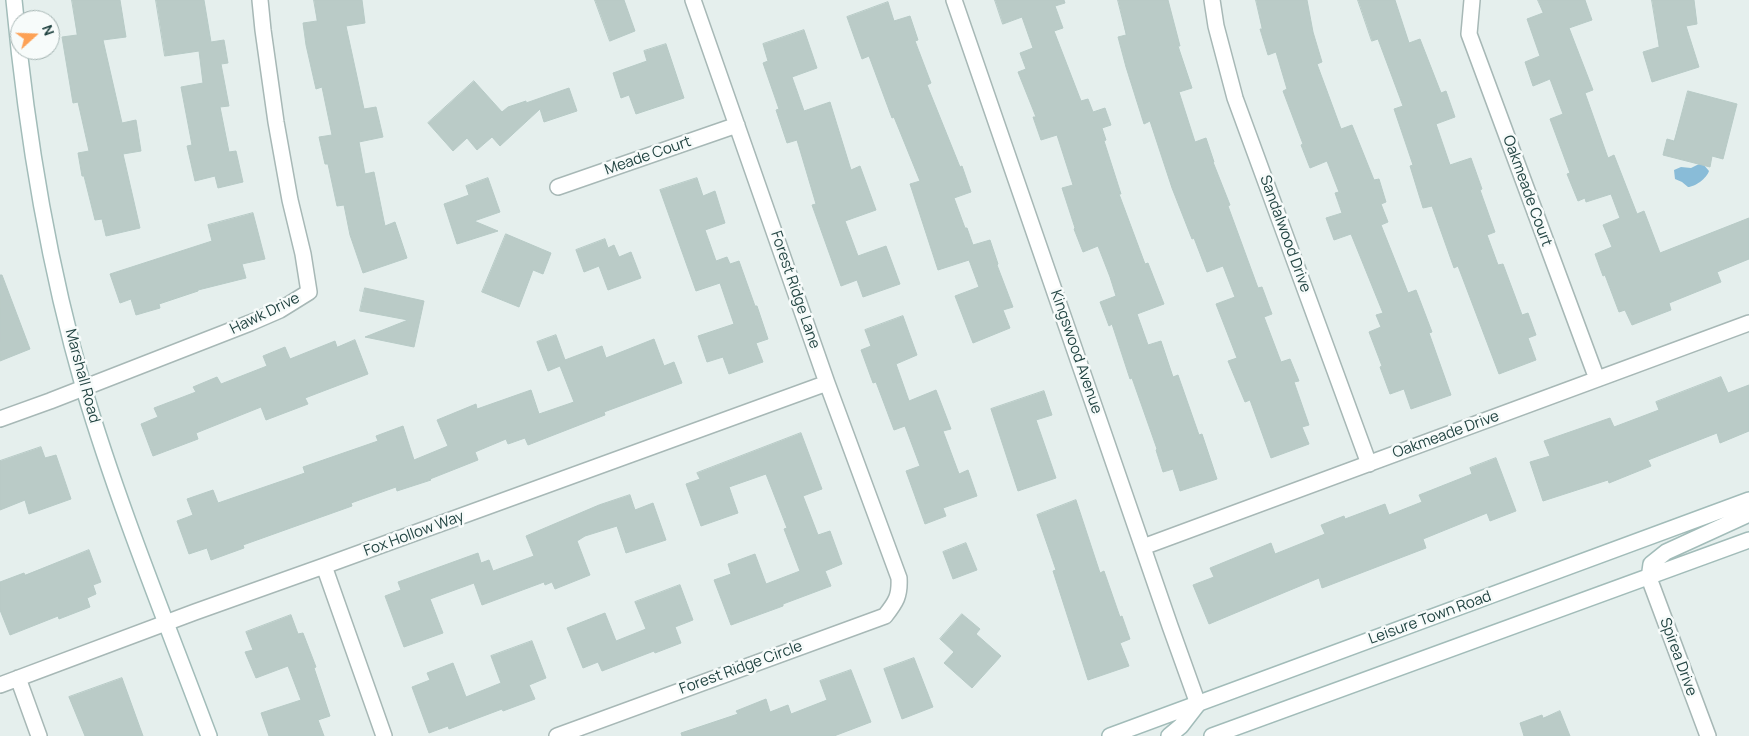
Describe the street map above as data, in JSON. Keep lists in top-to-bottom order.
{
  "streets": {
    "street": [
      "Meade Court",
      "Oakmeade Court",
      "Sandalwood Drive",
      "Forest Ridge Lane",
      "Hawk Drive",
      "Kingswood Avenue",
      "Marshall Road",
      "Oakmeade Drive",
      "Fox Hollow Way",
      "Leisure Town Road",
      "Spirea Drive",
      "Forest Ridge Circle"
    ]
  },
  "crossings": [
    ["Meade Court", "Forest Ridge Lane"],
    ["Oakmeade Court", "Oakmeade Drive"],
    ["Sandalwood Drive", "Oakmeade Drive"],
    ["Forest Ridge Lane", "Fox Hollow Way"],
    ["Forest Ridge Lane", "Forest Ridge Circle"],
    ["Hawk Drive", "Marshall Road"],
    ["Kingswood Avenue", "Oakmeade Drive"],
    ["Kingswood Avenue", "Leisure Town Road"],
    ["Marshall Road", "Fox Hollow Way"]
  ],
  "north": "right"
}
